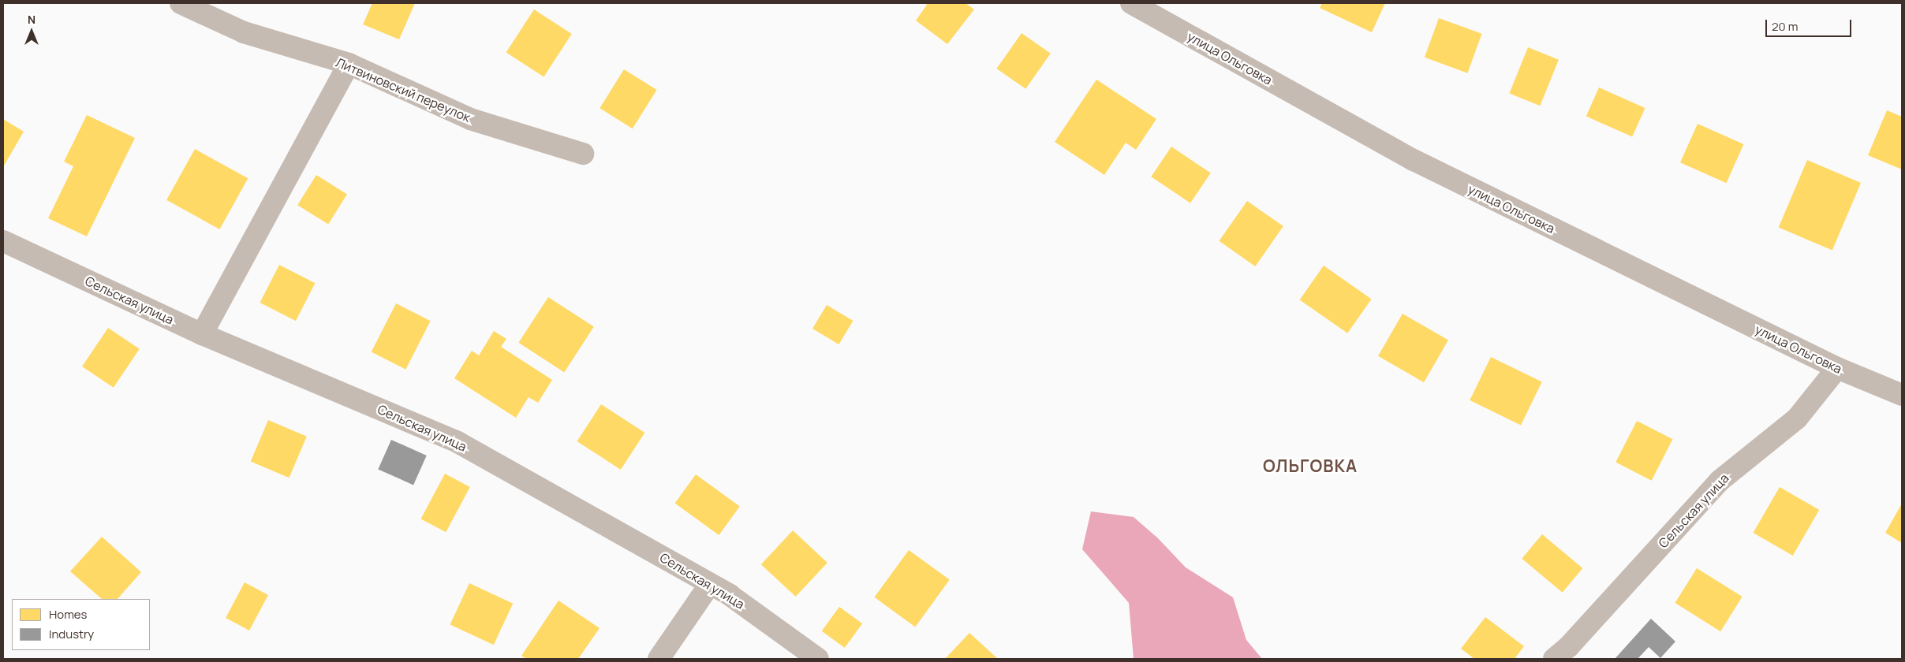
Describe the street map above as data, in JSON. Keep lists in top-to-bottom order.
{
  "streets": {
    "street": ["улица Ольговка", "Литвиновский переулок", "Сельская улица"]
  },
  "crossings": [
    ["улица Ольговка", "Сельская улица"]
  ],
  "districts": ["ОЛЬГОВКА"],
  "legend": ["Homes", "Industry"],
  "scale_bar": "20 m",
  "north": "top"
}
